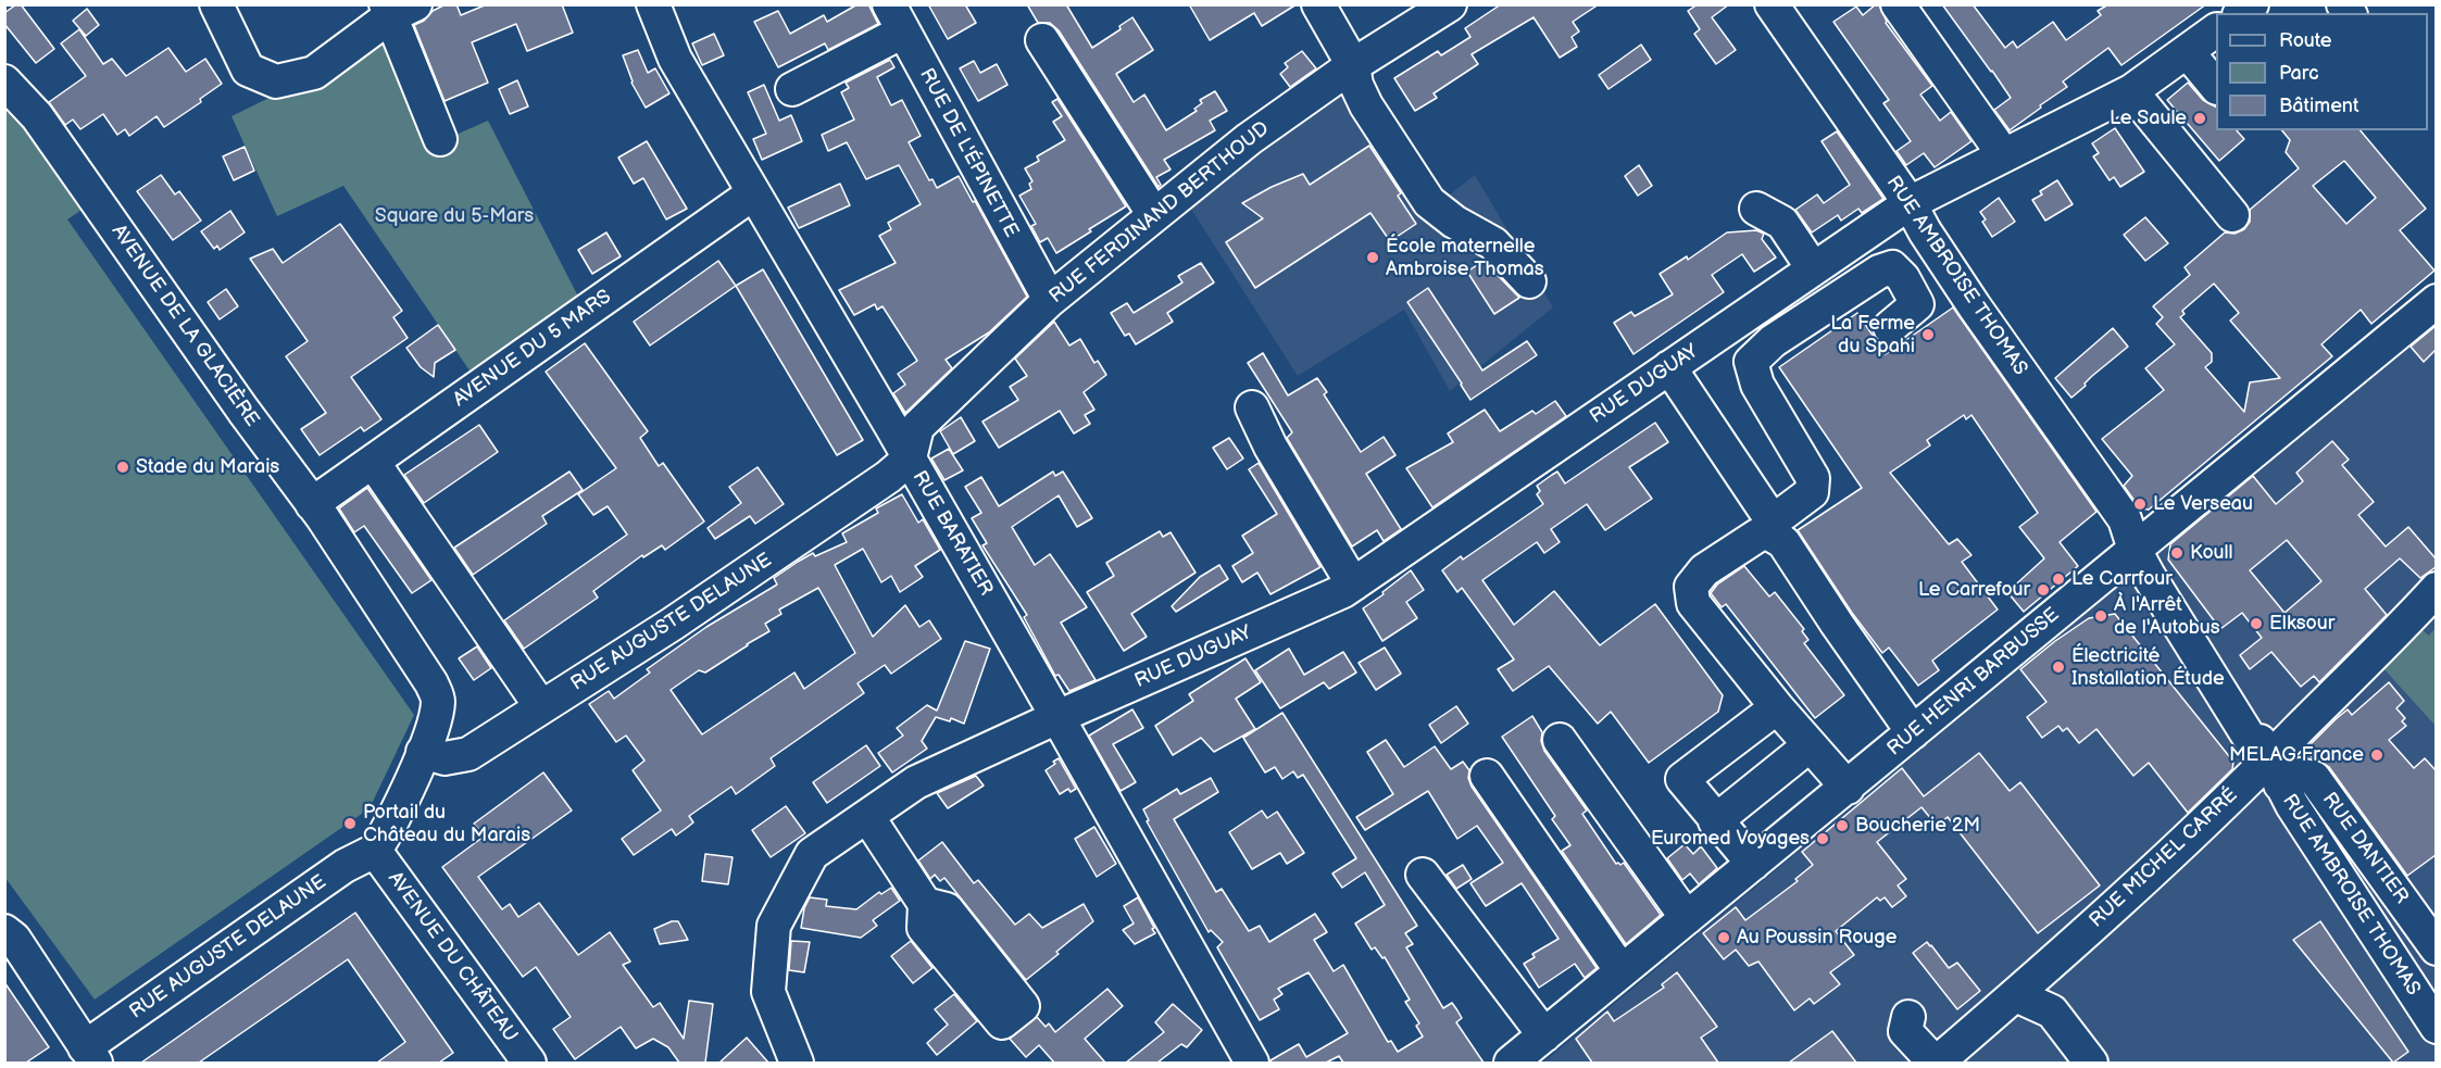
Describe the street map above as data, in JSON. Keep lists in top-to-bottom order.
{
  "streets": {
    "street": [
      "RUE DE L'ÉPINETTE",
      "RUE FERDINAND BERTHOUD",
      "RUE AMBROISE THOMAS",
      "AVENUE DE LA GLACIÈRE",
      "AVENUE DU 5 MARS",
      "RUE DUGUAY",
      "RUE BARATIER",
      "RUE AUGUSTE DELAUNE",
      "RUE HENRI BARBUSSE",
      "RUE DANTIER",
      "RUE MICHEL CARRÉ",
      "AVENUE DU CHÂTEAU"
    ]
  },
  "crossings": [
    ["RUE DE L'ÉPINETTE", "RUE FERDINAND BERTHOUD"],
    ["RUE FERDINAND BERTHOUD", "RUE BARATIER"],
    ["RUE FERDINAND BERTHOUD", "RUE AUGUSTE DELAUNE"],
    ["RUE AMBROISE THOMAS", "RUE DUGUAY"],
    ["RUE AMBROISE THOMAS", "RUE HENRI BARBUSSE"],
    ["RUE AMBROISE THOMAS", "RUE DANTIER"],
    ["RUE AMBROISE THOMAS", "RUE MICHEL CARRÉ"],
    ["AVENUE DE LA GLACIÈRE", "AVENUE DU 5 MARS"],
    ["AVENUE DE LA GLACIÈRE", "RUE AUGUSTE DELAUNE"],
    ["AVENUE DE LA GLACIÈRE", "AVENUE DU CHÂTEAU"],
    ["AVENUE DU 5 MARS", "RUE BARATIER"],
    ["RUE DUGUAY", "RUE BARATIER"],
    ["RUE BARATIER", "RUE AUGUSTE DELAUNE"],
    ["RUE AUGUSTE DELAUNE", "AVENUE DU CHÂTEAU"],
    ["RUE DANTIER", "RUE MICHEL CARRÉ"]
  ],
  "parks": ["Square du 5-Mars"],
  "places": [
    "Le Saule",
    "École maternelle Ambroise Thomas",
    "La Ferme du Spahi",
    "Stade du Marais",
    "Le Verseau",
    "Koull",
    "Le Carrfour",
    "Le Carrefour",
    "À l'Arrêt de l'Autobus",
    "Elksour",
    "Électricité Installation Étude",
    "MELAG France",
    "Portail du Château du Marais",
    "Boucherie 2M",
    "Euromed Voyages",
    "Au Poussin Rouge"
  ],
  "legend": ["Route", "Parc", "Bâtiment"]
}
